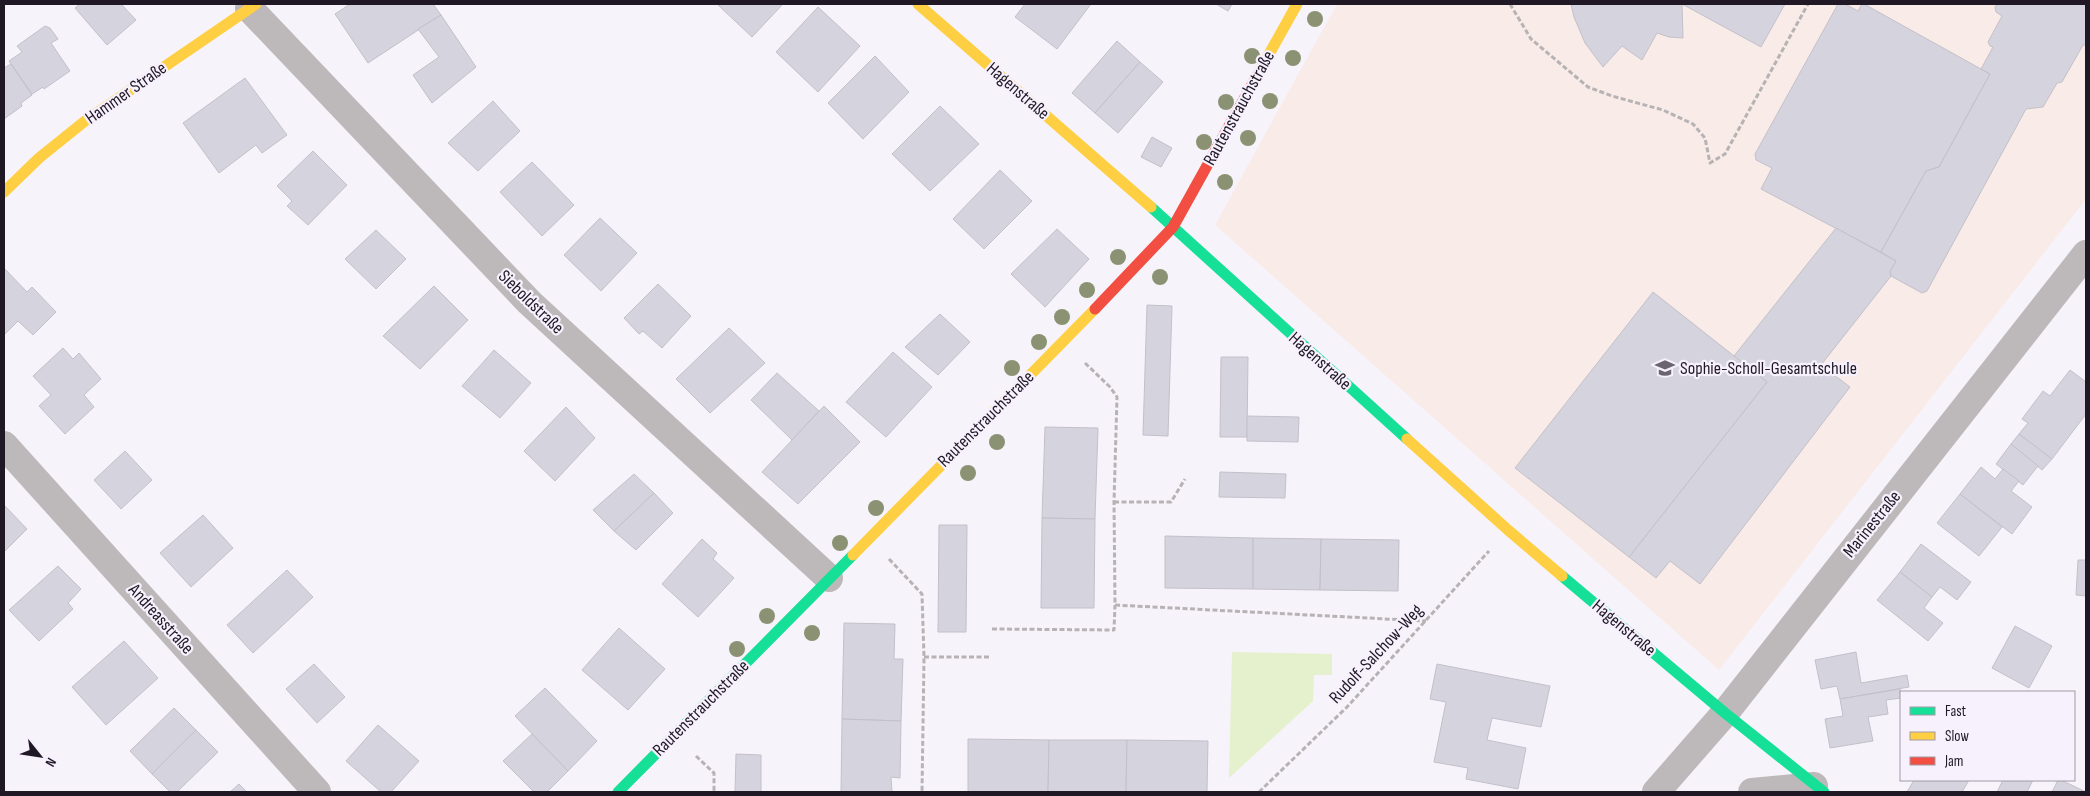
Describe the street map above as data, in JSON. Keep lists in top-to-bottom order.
{
  "streets": {
    "street": [
      "Hagenstraße",
      "Hammer Straße",
      "Rautenstrauchstraße",
      "Sieboldstraße",
      "Marinestraße",
      "Andreasstraße"
    ],
    "path": ["Rudolf-Salchow-Weg"]
  },
  "crossings": [
    ["Hagenstraße", "Rautenstrauchstraße"],
    ["Hagenstraße", "Marinestraße"],
    ["Hagenstraße", "Rudolf-Salchow-Weg"],
    ["Hammer Straße", "Sieboldstraße"],
    ["Rautenstrauchstraße", "Sieboldstraße"]
  ],
  "places": {
    "school or university": ["Sophie-Scholl-Gesamtschule"]
  },
  "legend": ["Fast", "Slow", "Jam"],
  "north": "bottom right"
}
